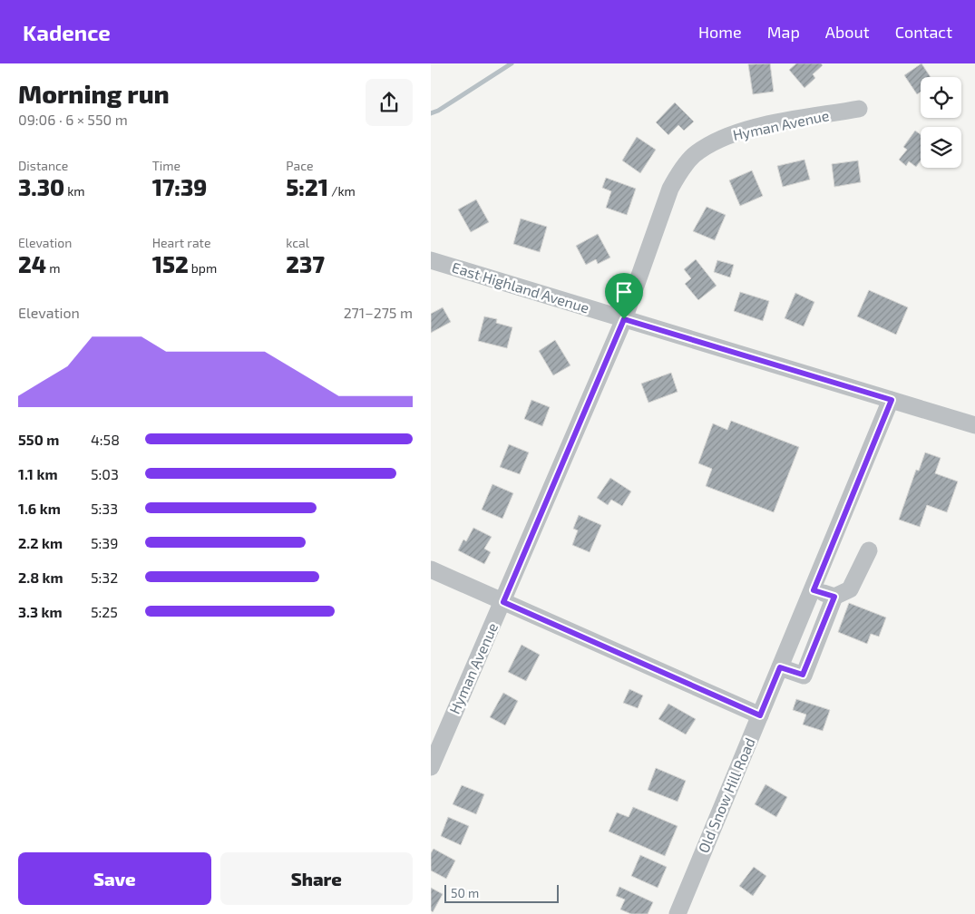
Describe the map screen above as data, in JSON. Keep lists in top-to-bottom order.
{
  "streets": {
    "street": ["Hyman Avenue", "East Highland Avenue", "Old Snow Hill Road"]
  },
  "crossings": [
    ["Hyman Avenue", "East Highland Avenue"],
    ["East Highland Avenue", "Old Snow Hill Road"]
  ],
  "scale_bar": "50 m",
  "page": {
    "header": "Kadence",
    "nav": [
      "Home",
      "Map",
      "About",
      "Contact"
    ],
    "heading": ["Morning run", "09:06 · 6 × 550 m"],
    "stats": [
      ["Distance", "3.30 km"],
      ["Time", "17:39"],
      ["Pace", "5:21 /km"],
      ["Elevation", "24 m"],
      ["Heart rate", "152 bpm"],
      ["kcal", "237"]
    ],
    "chart": ["Elevation", "271–275 m"],
    "list": [
      {
        "name": "550 m",
        "note": "4:58"
      },
      {
        "name": "1.1 km",
        "note": "5:03"
      },
      {
        "name": "1.6 km",
        "note": "5:33"
      },
      {
        "name": "2.2 km",
        "note": "5:39"
      },
      {
        "name": "2.8 km",
        "note": "5:32"
      },
      {
        "name": "3.3 km",
        "note": "5:25"
      }
    ],
    "buttons": ["Save", "Share"],
    "scale": "50 m"
  }
}
